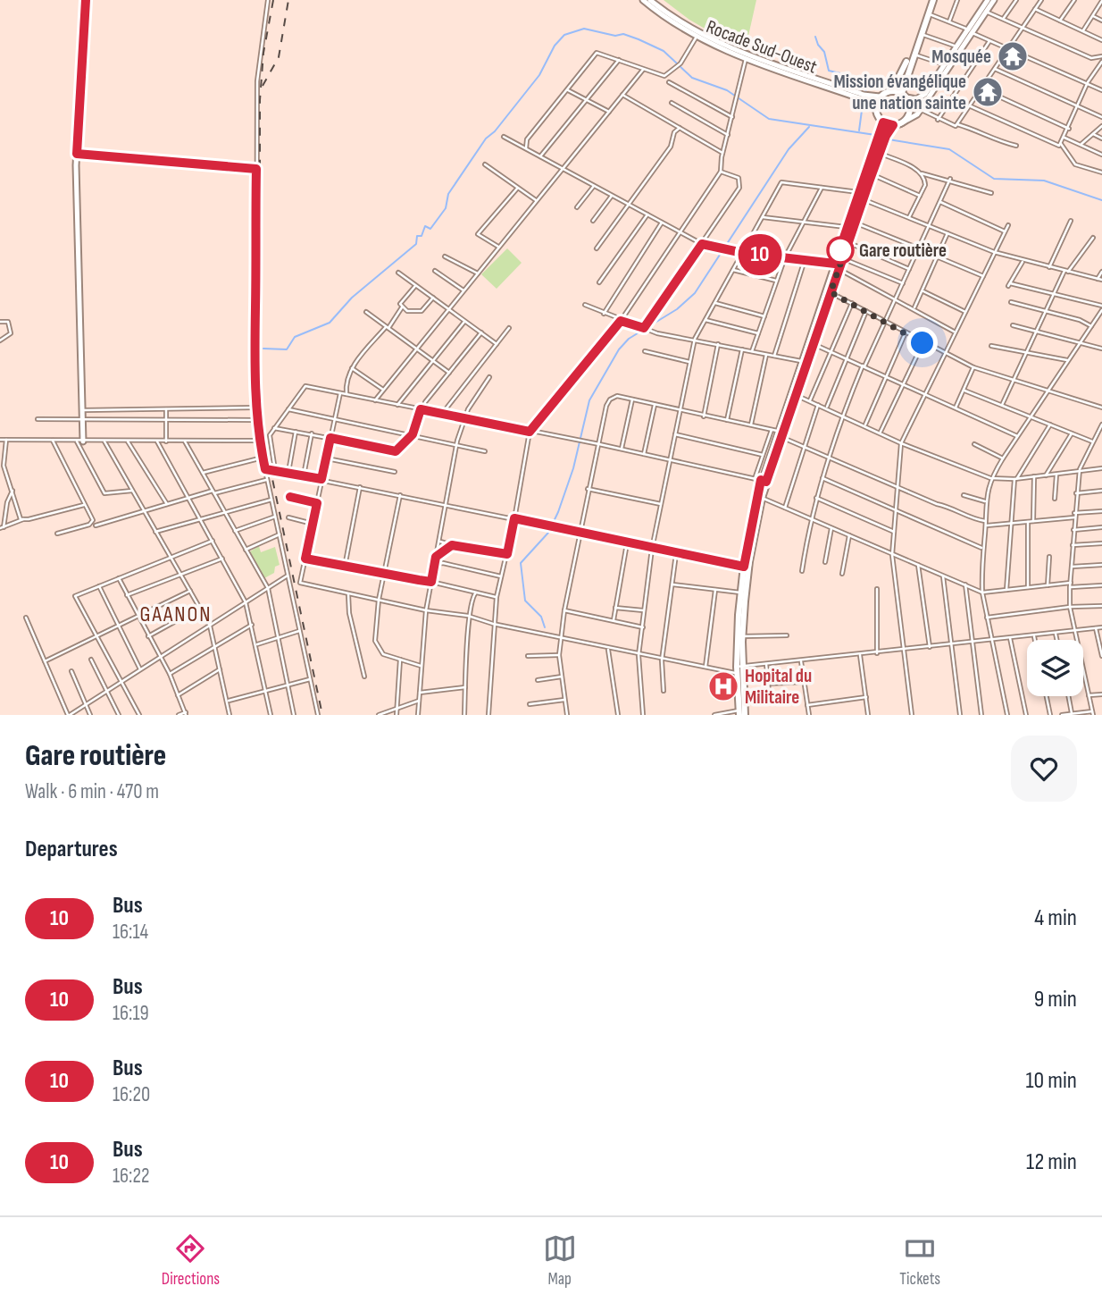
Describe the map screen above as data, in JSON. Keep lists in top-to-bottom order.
{
  "streets": {
    "street": ["Rocade Sud-Ouest"]
  },
  "districts": ["GAANON"],
  "places": {
    "temple": ["Mosquée", "Mission évangélique une nation sainte"],
    "other": ["Gare routière"],
    "hospital": ["Hopital du Militaire"]
  },
  "lines": ["bus line 10"],
  "page": {
    "on_map": "10",
    "heading": [
      ["Gare routière", "Walk · 6 min · 470 m"],
      "Departures"
    ],
    "list": [
      {
        "mark": "10",
        "name": "Bus",
        "note": "16:14",
        "value": "4 min"
      },
      {
        "mark": "10",
        "name": "Bus",
        "note": "16:19",
        "value": "9 min"
      },
      {
        "mark": "10",
        "name": "Bus",
        "note": "16:20",
        "value": "10 min"
      },
      {
        "mark": "10",
        "name": "Bus",
        "note": "16:22",
        "value": "12 min"
      }
    ],
    "tabs": ["Directions", "Map", "Tickets"]
  }
}
